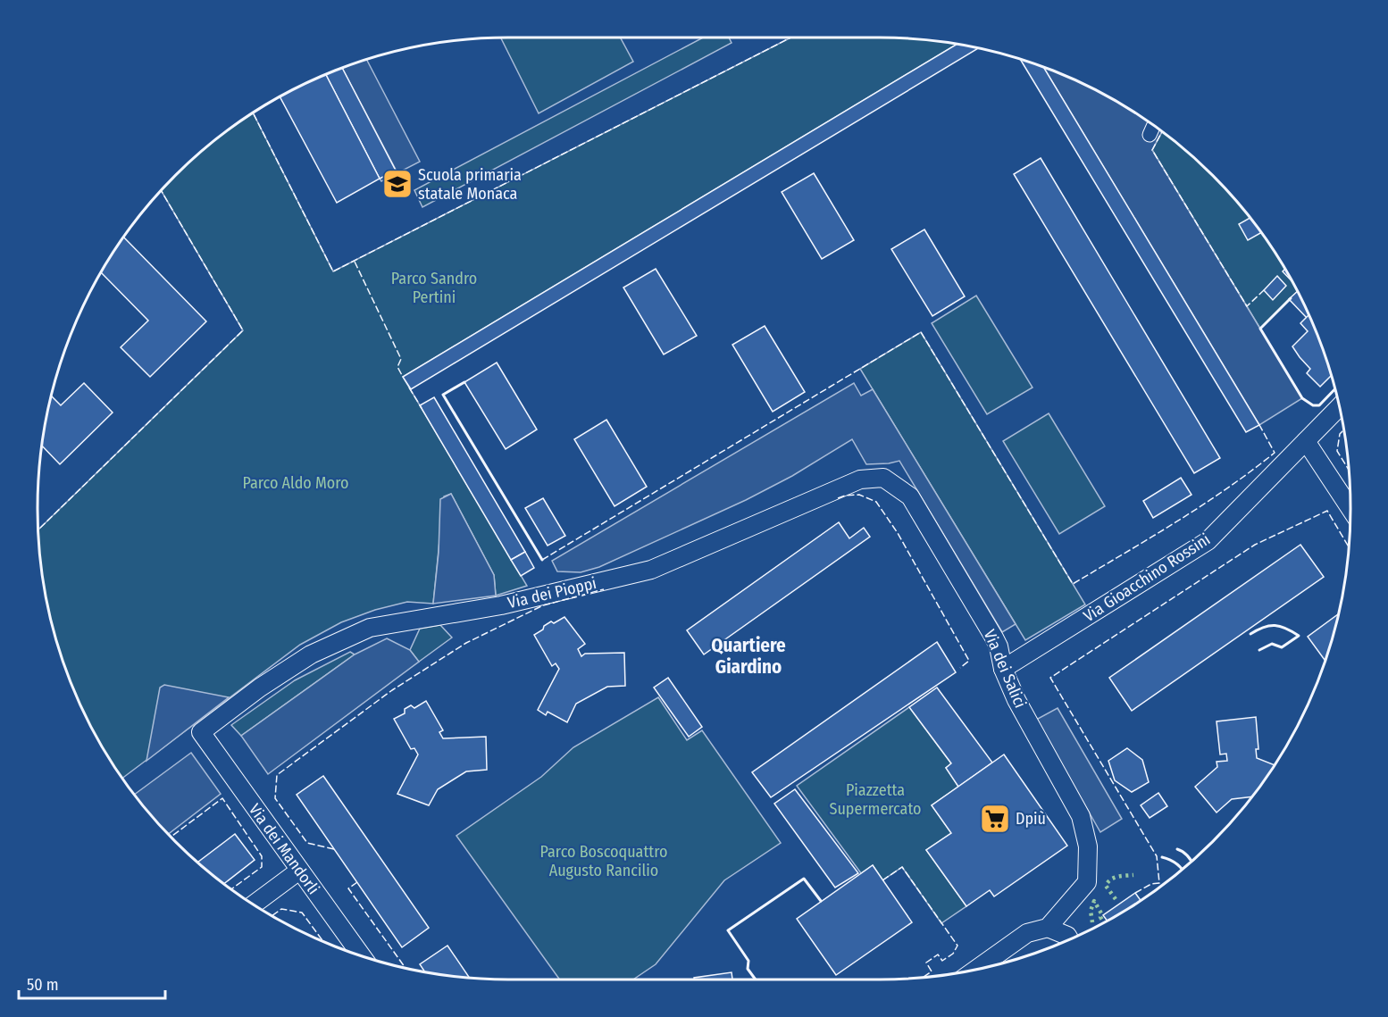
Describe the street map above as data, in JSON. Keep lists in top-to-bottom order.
{
  "streets": {
    "street": [
      "Via Gioacchino Rossini",
      "Via dei Pioppi",
      "Via dei Salici",
      "Via dei Mandorli"
    ]
  },
  "crossings": [
    ["Via Gioacchino Rossini", "Via dei Salici"],
    ["Via dei Pioppi", "Via dei Salici"],
    ["Via dei Pioppi", "Via dei Mandorli"]
  ],
  "districts": ["Quartiere Giardino"],
  "parks": [
    "Parco Sandro Pertini",
    "Parco Aldo Moro",
    "Piazzetta Supermercato",
    "Parco Boscoquattro Augusto Rancilio"
  ],
  "places": {
    "school or university": ["Scuola primaria statale Monaca"],
    "supermarket": ["Dpiù"]
  },
  "scale_bar": "50 m"
}
